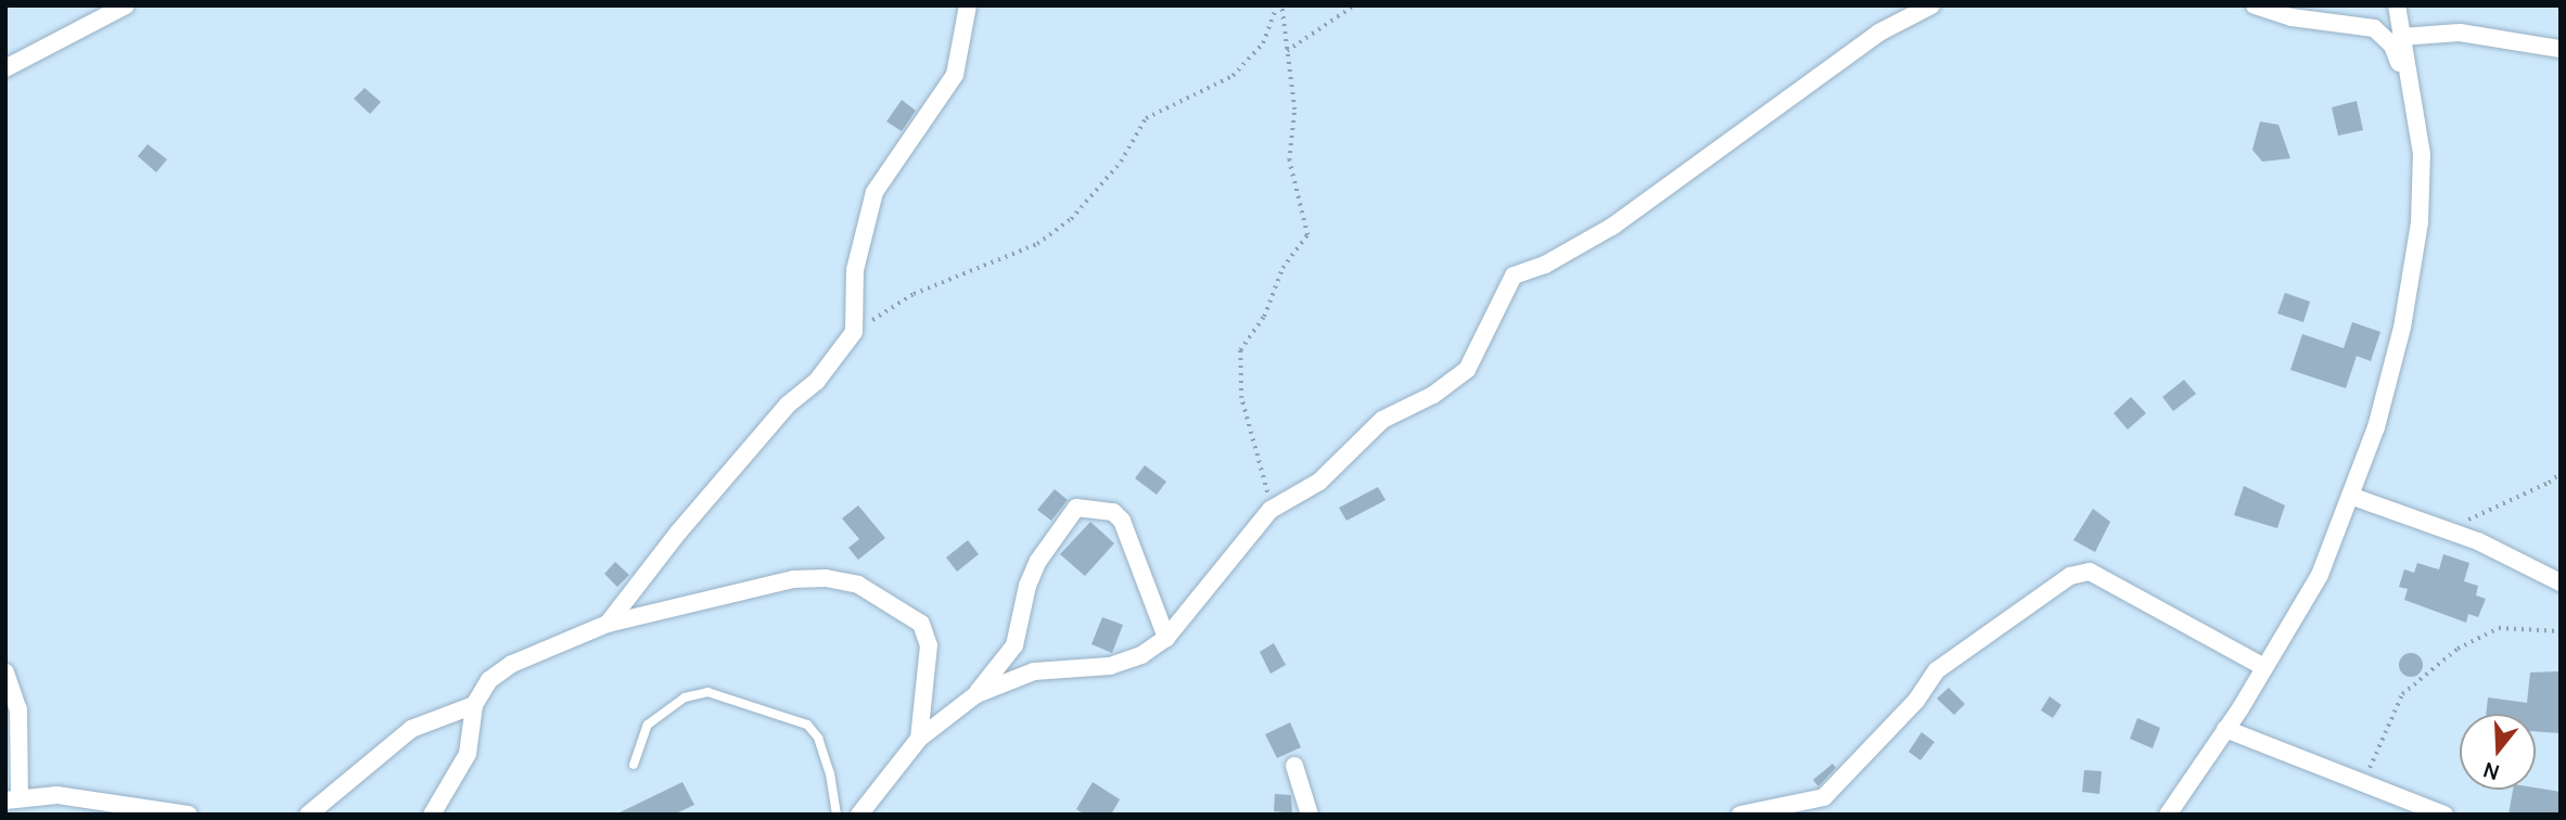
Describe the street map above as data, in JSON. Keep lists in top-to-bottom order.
{
  "north": "bottom"
}
